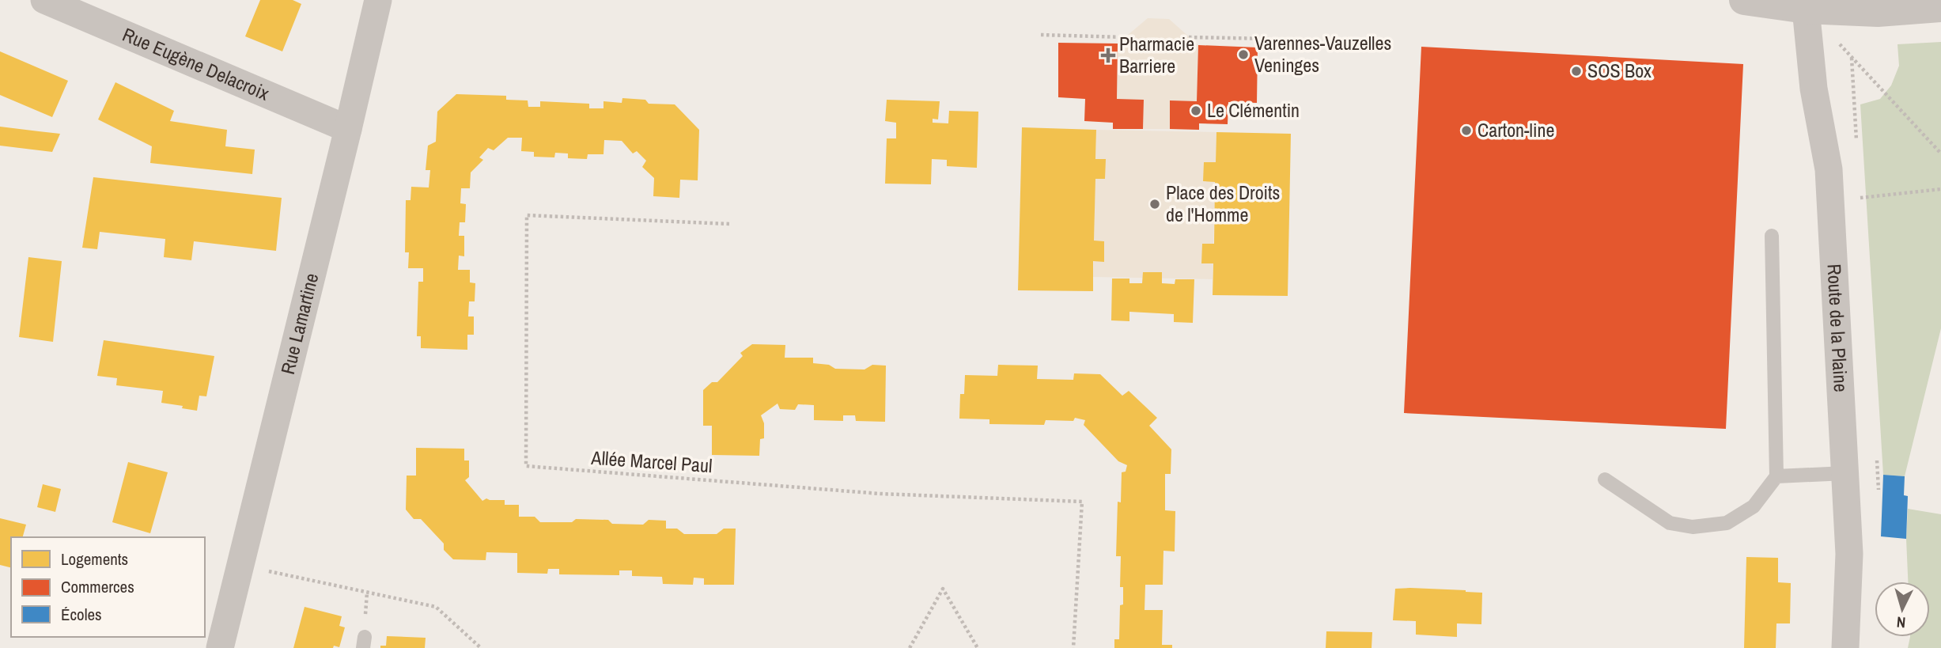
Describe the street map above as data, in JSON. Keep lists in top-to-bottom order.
{
  "streets": {
    "street": ["Rue Eugène Delacroix", "Rue Lamartine", "Route de la Plaine"],
    "path": ["Allée Marcel Paul"]
  },
  "crossings": [
    ["Rue Eugène Delacroix", "Rue Lamartine"]
  ],
  "places": {
    "other": [
      "Varennes-Vauzelles Veninges",
      "SOS Box",
      "Le Clémentin",
      "Carton-line",
      "Place des Droits de l'Homme"
    ],
    "health": ["Pharmacie Barriere"]
  },
  "legend": ["Logements", "Commerces", "Écoles"],
  "north": "bottom"
}
